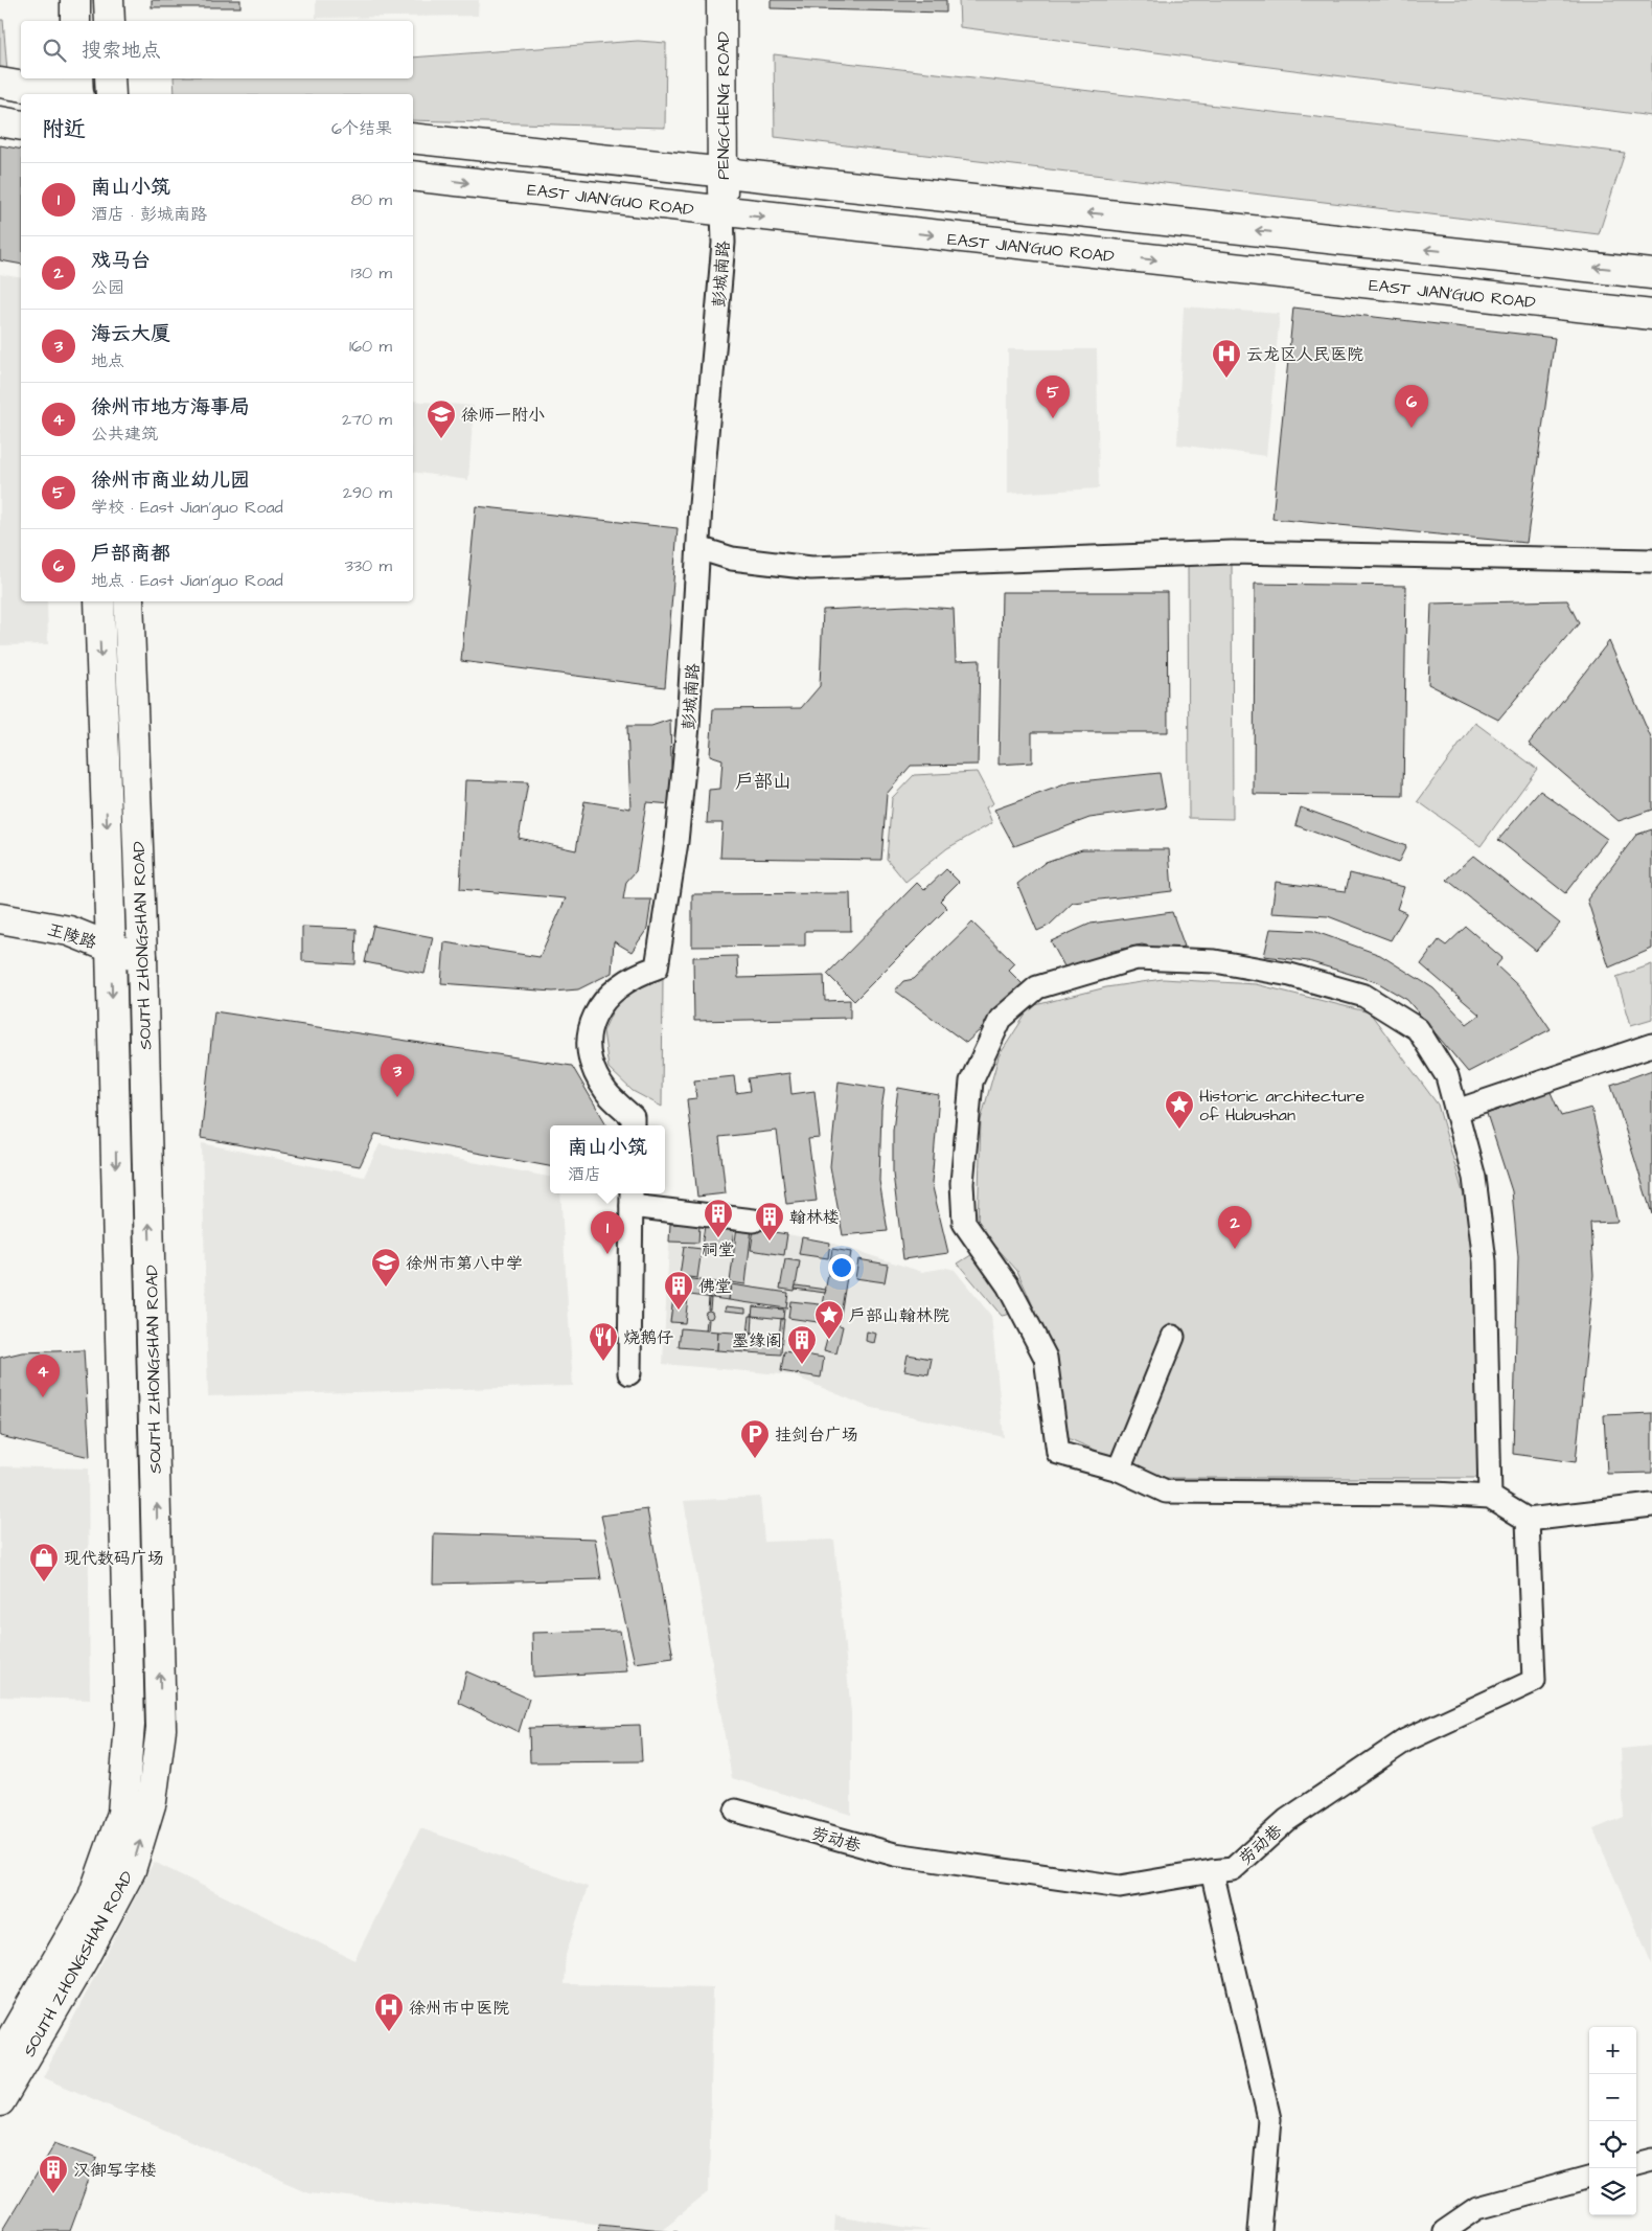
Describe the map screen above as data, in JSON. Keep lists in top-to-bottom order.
{
  "streets": {
    "main road": [
      "PENGCHENG ROAD",
      "EAST JIAN'GUO ROAD",
      "王陵路",
      "SOUTH ZHONGSHAN ROAD"
    ],
    "street": ["彭城南路", "劳动巷"]
  },
  "crossings": [
    ["PENGCHENG ROAD", "EAST JIAN'GUO ROAD"],
    ["PENGCHENG ROAD", "彭城南路"],
    ["EAST JIAN'GUO ROAD", "彭城南路"],
    ["王陵路", "SOUTH ZHONGSHAN ROAD"]
  ],
  "districts": ["户部山"],
  "places": {
    "hospital": ["云龙区人民医院", "徐州市中医院"],
    "school or university": ["徐师一附小", "徐州市第八中学"],
    "place": ["Historic architecture of Hubushan", "户部山翰林院"],
    "building": [
      "祠堂",
      "翰林楼",
      "佛堂",
      "墨缘阁",
      "汉御写字楼"
    ],
    "restaurant": ["烧鹅仔"],
    "parking": ["挂剑台广场"],
    "shop": ["现代数码广场"]
  },
  "page": {
    "search": "搜索地点",
    "heading": ["附近", "6个结果"],
    "list": [
      {
        "mark": "1",
        "name": "南山小筑",
        "note": "酒店 · 彭城南路",
        "value": "80 m"
      },
      {
        "mark": "2",
        "name": "戏马台",
        "note": "公园",
        "value": "130 m"
      },
      {
        "mark": "3",
        "name": "海云大厦",
        "note": "地点",
        "value": "160 m"
      },
      {
        "mark": "4",
        "name": "徐州市地方海事局",
        "note": "公共建筑",
        "value": "270 m"
      },
      {
        "mark": "5",
        "name": "徐州市商业幼儿园",
        "note": "学校 · East Jian'guo Road",
        "value": "290 m"
      },
      {
        "mark": "6",
        "name": "户部商都",
        "note": "地点 · East Jian'guo Road",
        "value": "330 m"
      }
    ],
    "pins": [
      "5",
      "6",
      "3",
      "2",
      "1",
      "4"
    ],
    "popup": ["南山小筑", "酒店"],
    "map_buttons": ["+", "−"]
  }
}
